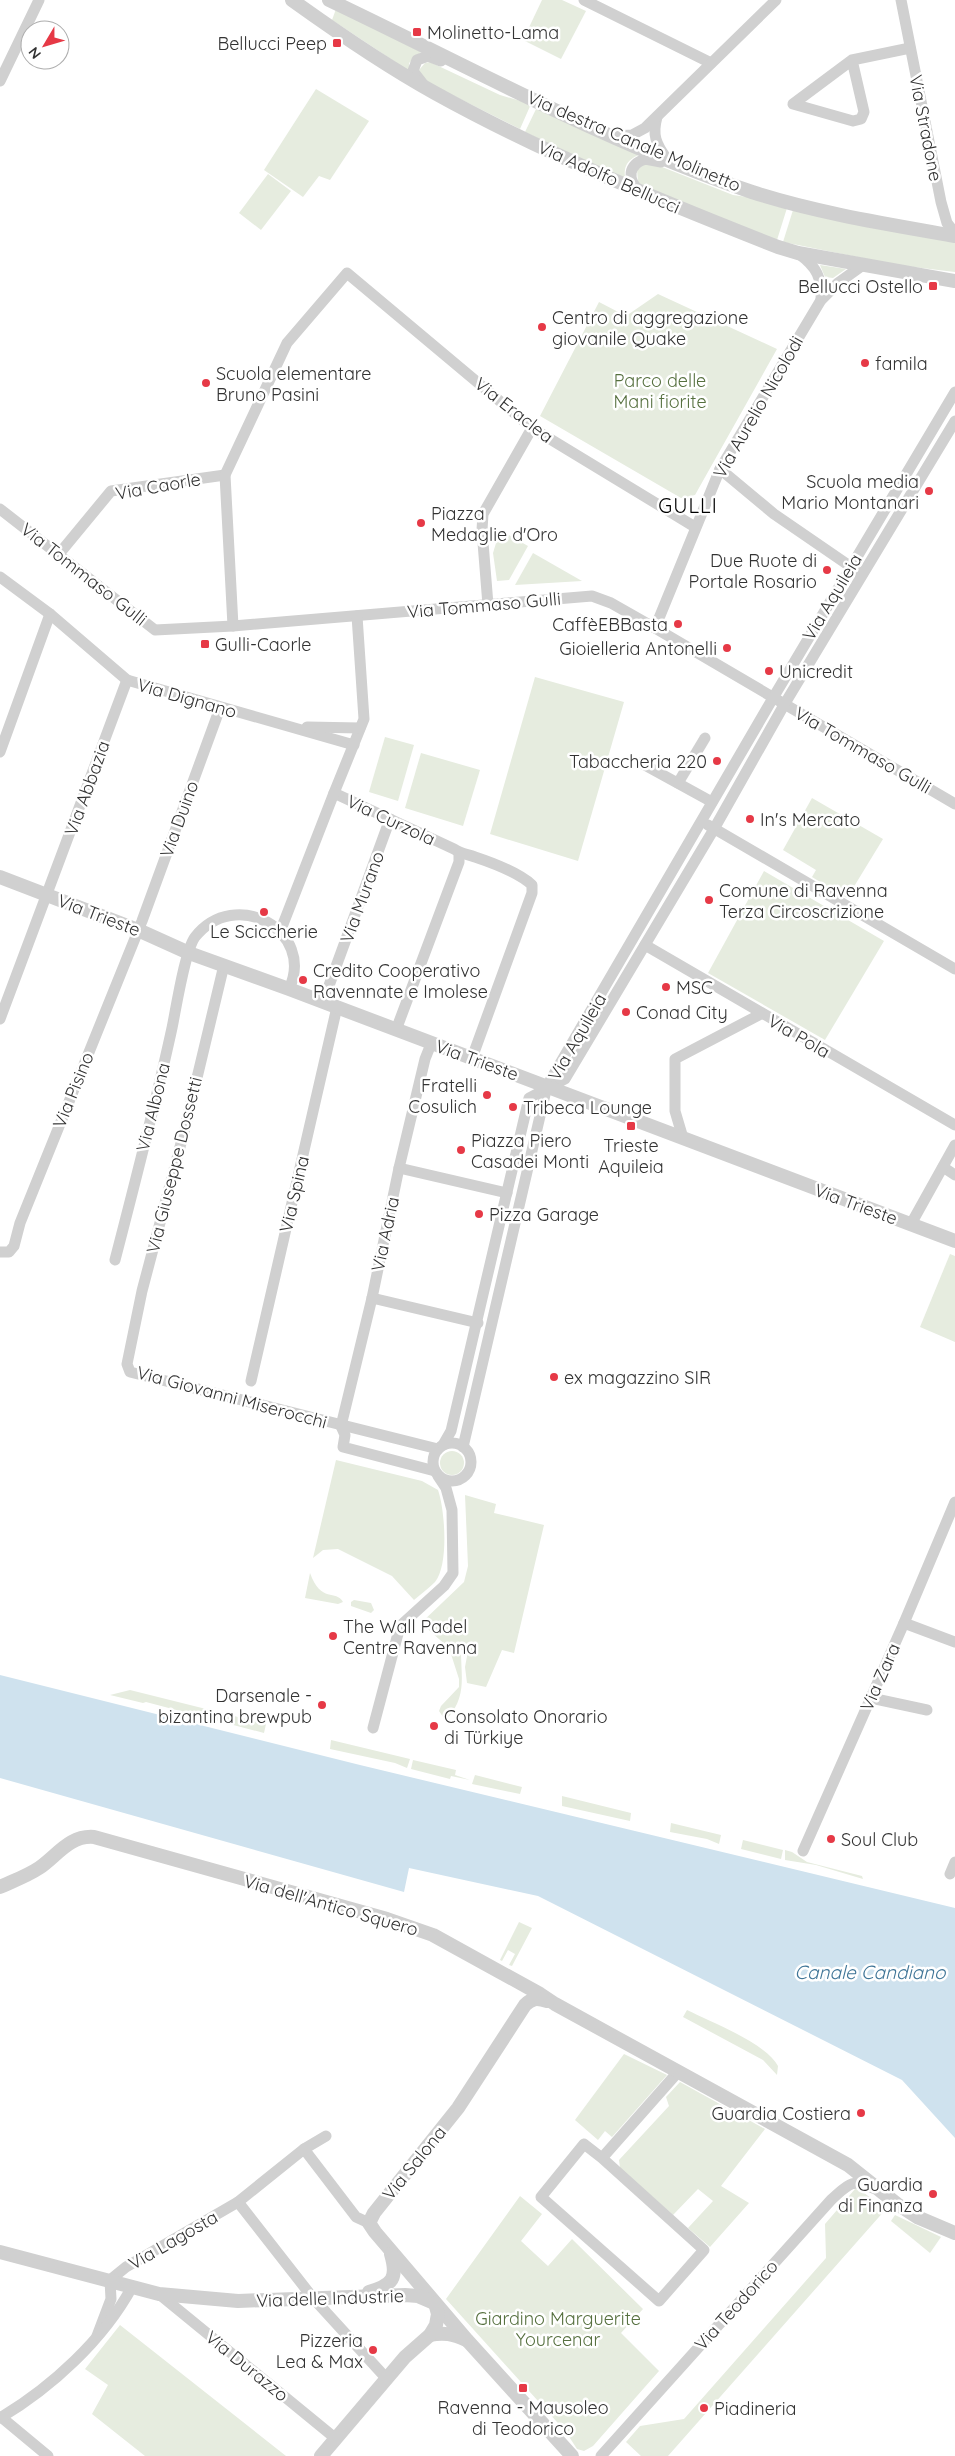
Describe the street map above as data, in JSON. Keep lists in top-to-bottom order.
{
  "streets": {
    "street": [
      "Via Stradone",
      "Via destra Canale Molinetto",
      "Via Adolfo Bellucci",
      "Via Aurelio Nicolodi",
      "Via Eraclea",
      "Via Caorle",
      "Via Tommaso Gulli",
      "Via Aquileia",
      "Via Dignano",
      "Via Abbazia",
      "Via Duino",
      "Via Curzola",
      "Via Murano",
      "Via Trieste",
      "Via Pola",
      "Via Pisino",
      "Via Albona",
      "Via Giuseppe Dossetti",
      "Via Spina",
      "Via Adria",
      "Via Giovanni Miserocchi",
      "Via Zara",
      "Via dell'Antico Squero",
      "Via Salona",
      "Via Lagosta",
      "Via delle Industrie",
      "Via Teodorico",
      "Via Durazzo"
    ]
  },
  "crossings": [
    ["Via Stradone", "Via destra Canale Molinetto"],
    ["Via Adolfo Bellucci", "Via Aurelio Nicolodi"],
    ["Via Aurelio Nicolodi", "Via Eraclea"],
    ["Via Aurelio Nicolodi", "Via Tommaso Gulli"],
    ["Via Eraclea", "Via Caorle"],
    ["Via Caorle", "Via Tommaso Gulli"],
    ["Via Tommaso Gulli", "Via Aquileia"],
    ["Via Tommaso Gulli", "Via Curzola"],
    ["Via Aquileia", "Via Trieste"],
    ["Via Aquileia", "Via Pola"],
    ["Via Dignano", "Via Abbazia"],
    ["Via Dignano", "Via Duino"],
    ["Via Dignano", "Via Curzola"],
    ["Via Abbazia", "Via Trieste"],
    ["Via Duino", "Via Trieste"],
    ["Via Duino", "Via Pisino"],
    ["Via Curzola", "Via Murano"],
    ["Via Curzola", "Via Trieste"],
    ["Via Murano", "Via Trieste"],
    ["Via Trieste", "Via Pisino"],
    ["Via Trieste", "Via Albona"],
    ["Via Trieste", "Via Giuseppe Dossetti"],
    ["Via Trieste", "Via Spina"],
    ["Via Trieste", "Via Adria"],
    ["Via Giuseppe Dossetti", "Via Giovanni Miserocchi"],
    ["Via Adria", "Via Giovanni Miserocchi"],
    ["Via dell'Antico Squero", "Via Salona"],
    ["Via dell'Antico Squero", "Via Teodorico"],
    ["Via Lagosta", "Via delle Industrie"],
    ["Via delle Industrie", "Via Durazzo"]
  ],
  "districts": ["GULLI"],
  "water": ["Canale Candiano"],
  "parks": ["Parco delle Mani fiorite", "Giardino Marguerite Yourcenar"],
  "places": {
    "transit": [
      "Molinetto-Lama",
      "Bellucci Peep",
      "Bellucci Ostello",
      "Gulli-Caorle",
      "Trieste Aquileia",
      "Ravenna - Mausoleo di Teodorico"
    ],
    "other": [
      "Centro di aggregazione giovanile Quake",
      "famila",
      "Scuola elementare Bruno Pasini",
      "Scuola media Mario Montanari",
      "Piazza Medaglie d'Oro",
      "Due Ruote di Portale Rosario",
      "CaffèEBBasta",
      "Gioielleria Antonelli",
      "Unicredit",
      "Tabaccheria 220",
      "In's Mercato",
      "Comune di Ravenna Terza Circoscrizione",
      "Le Sciccherie",
      "Credito Cooperativo Ravennate e Imolese",
      "MSC",
      "Conad City",
      "Fratelli Cosulich",
      "Tribeca Lounge",
      "Piazza Piero Casadei Monti",
      "Pizza Garage",
      "ex magazzino SIR",
      "The Wall Padel Centre Ravenna",
      "Darsenale - bizantina brewpub",
      "Consolato Onorario di Türkiye",
      "Soul Club",
      "Guardia Costiera",
      "Guardia di Finanza",
      "Pizzeria Lea & Max",
      "Piadineria"
    ]
  },
  "north": "bottom left"
}
